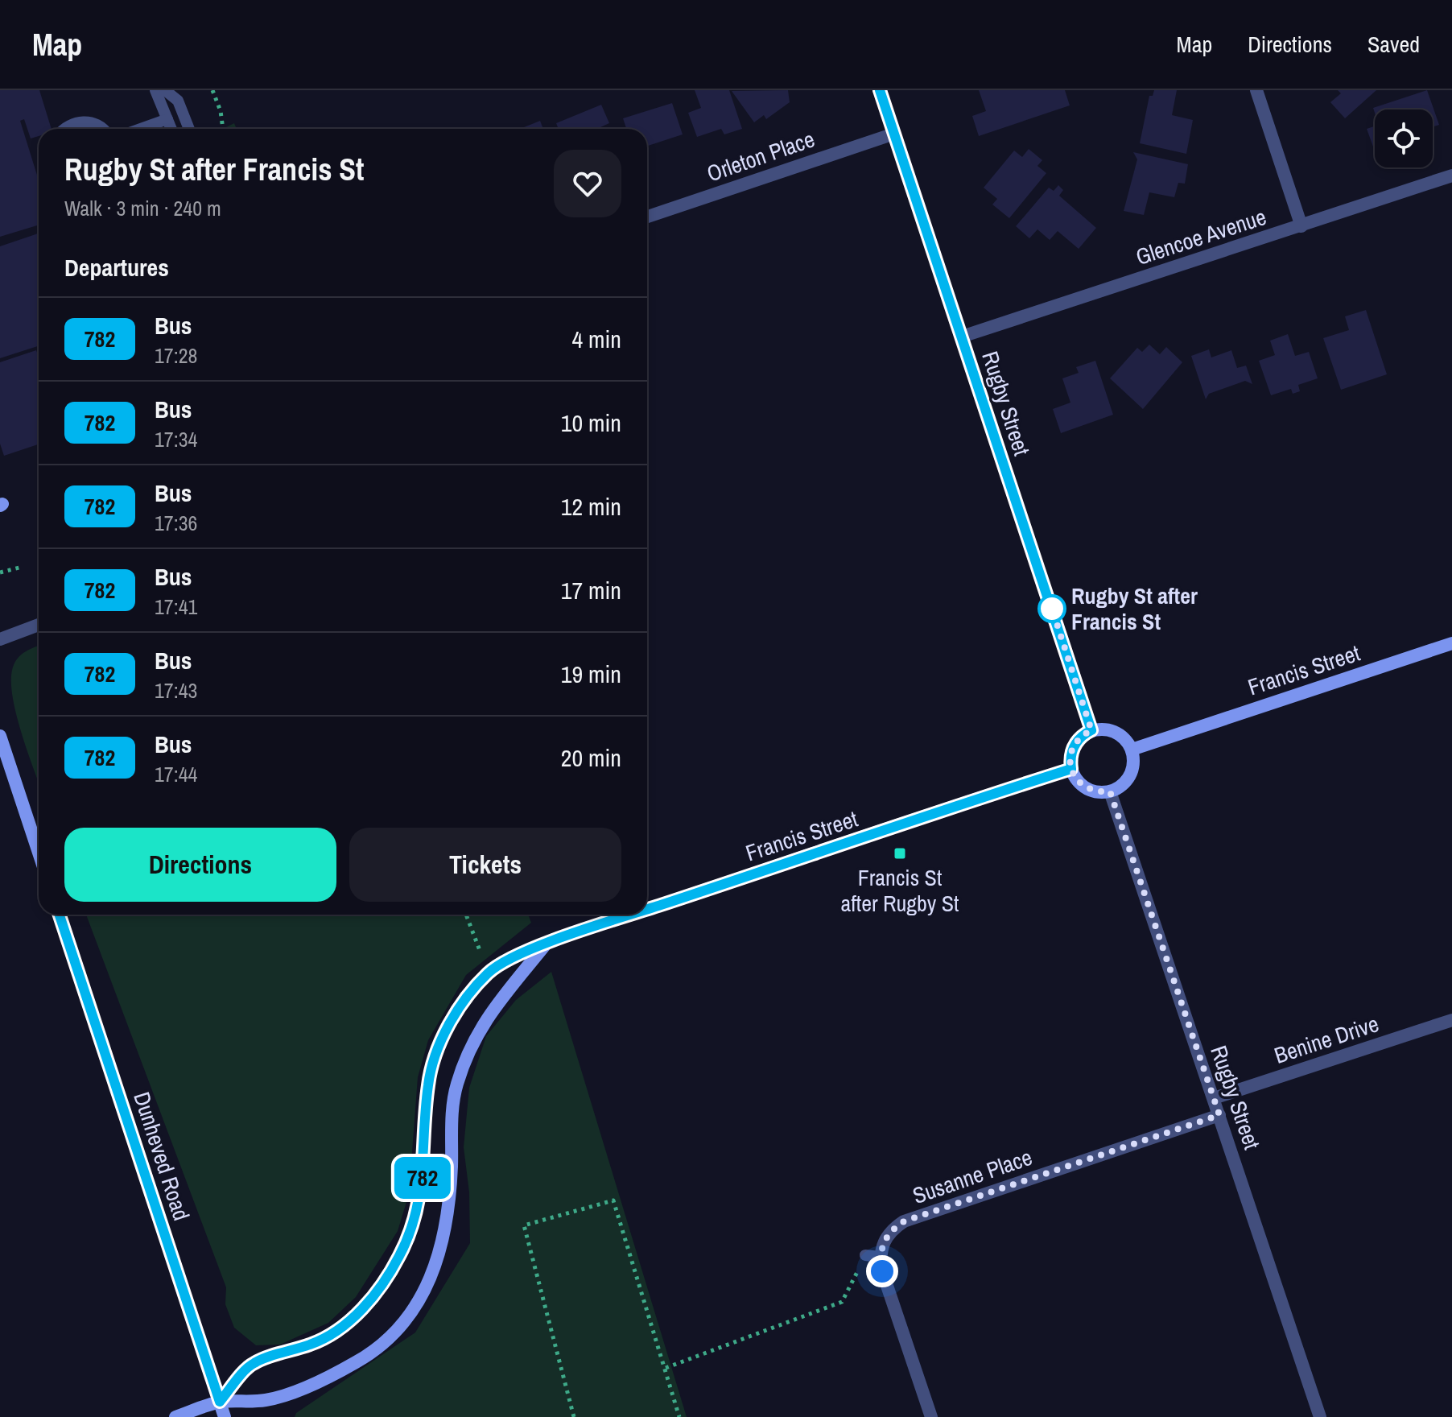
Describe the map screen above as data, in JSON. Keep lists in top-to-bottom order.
{
  "streets": {
    "street": [
      "Orleton Place",
      "Glencoe Avenue",
      "Rugby Street",
      "Francis Street",
      "Benine Drive",
      "Dunheved Road",
      "Susanne Place"
    ]
  },
  "crossings": [
    ["Orleton Place", "Rugby Street"],
    ["Glencoe Avenue", "Rugby Street"],
    ["Rugby Street", "Francis Street"],
    ["Rugby Street", "Benine Drive"],
    ["Rugby Street", "Susanne Place"],
    ["Francis Street", "Dunheved Road"]
  ],
  "places": {
    "other": ["Rugby St after Francis St"],
    "transit": ["Francis St after Rugby St"]
  },
  "lines": ["bus line 782"],
  "page": {
    "header": "Map",
    "nav": ["Map", "Directions", "Saved"],
    "on_map": "782",
    "heading": [
      ["Rugby St after Francis St", "Walk · 3 min · 240 m"],
      "Departures"
    ],
    "list": [
      {
        "mark": "782",
        "name": "Bus",
        "note": "17:28",
        "value": "4 min"
      },
      {
        "mark": "782",
        "name": "Bus",
        "note": "17:34",
        "value": "10 min"
      },
      {
        "mark": "782",
        "name": "Bus",
        "note": "17:36",
        "value": "12 min"
      },
      {
        "mark": "782",
        "name": "Bus",
        "note": "17:41",
        "value": "17 min"
      },
      {
        "mark": "782",
        "name": "Bus",
        "note": "17:43",
        "value": "19 min"
      },
      {
        "mark": "782",
        "name": "Bus",
        "note": "17:44",
        "value": "20 min"
      }
    ],
    "buttons": ["Directions", "Tickets"]
  }
}
